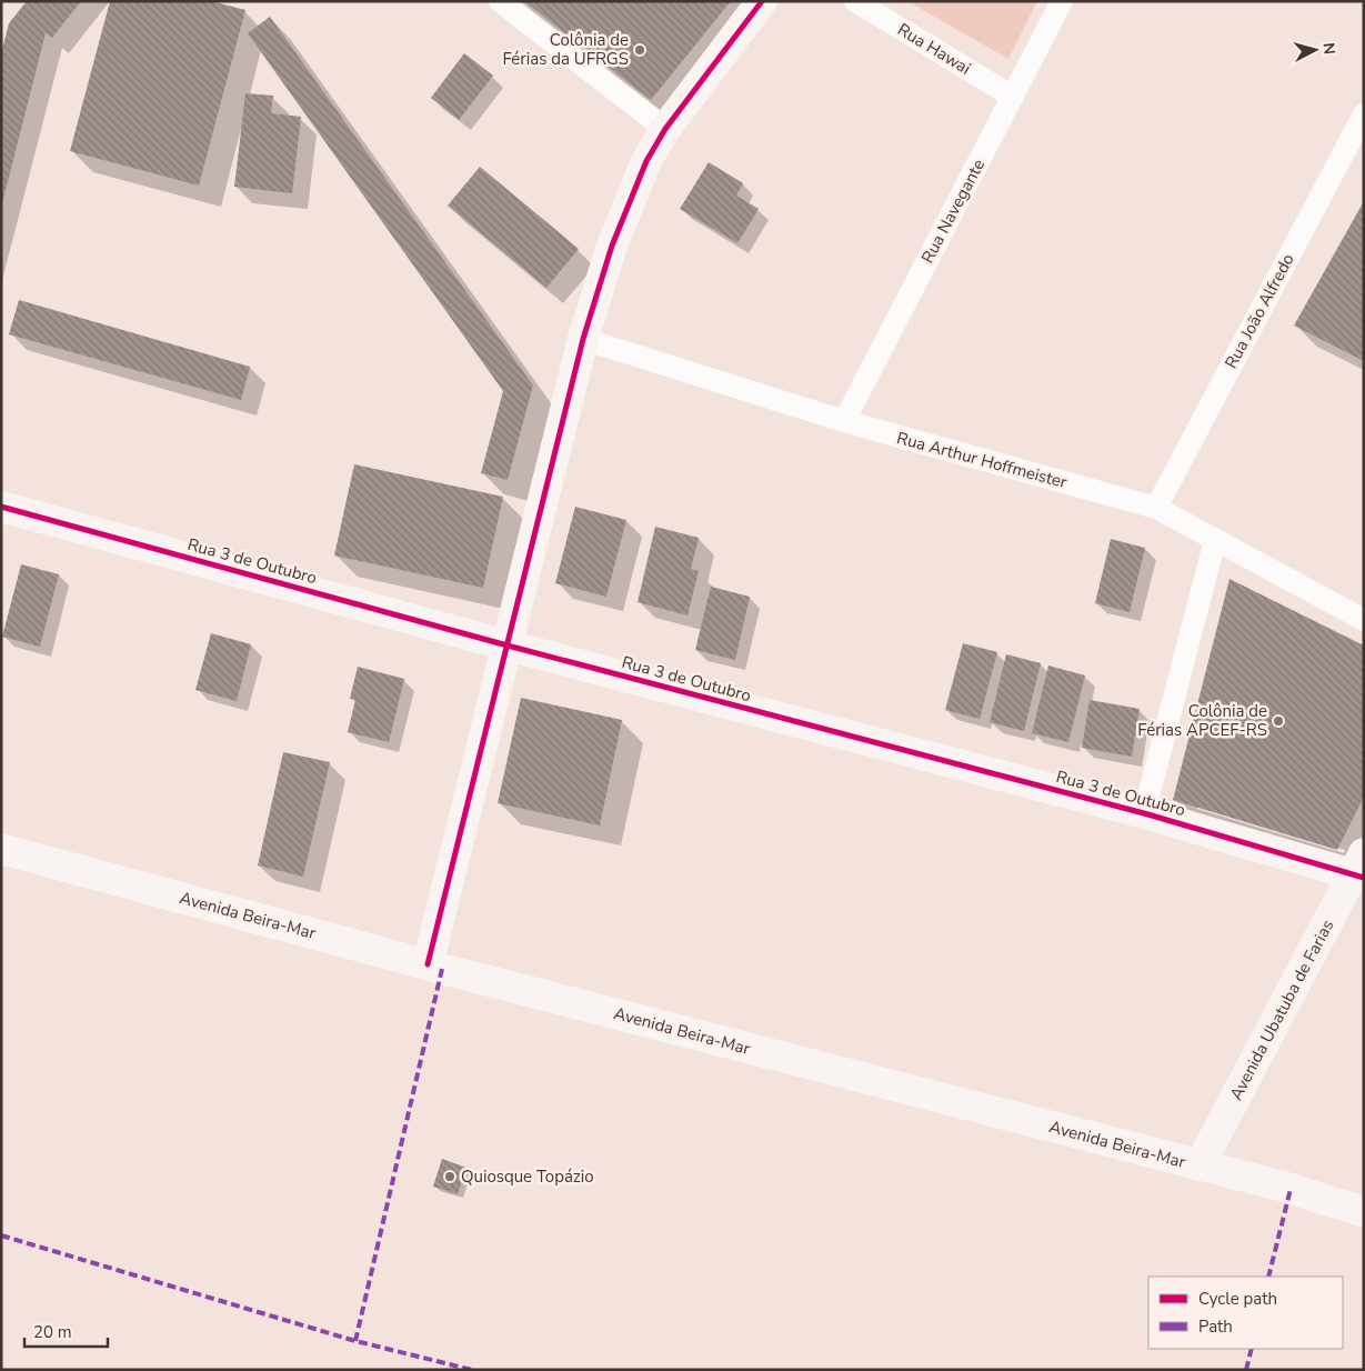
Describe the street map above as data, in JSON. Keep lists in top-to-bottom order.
{
  "streets": {
    "street": [
      "Rua Hawai",
      "Rua Navegante",
      "Rua João Alfredo",
      "Rua Arthur Hoffmeister",
      "Rua 3 de Outubro",
      "Avenida Beira-Mar",
      "Avenida Ubatuba de Farias"
    ]
  },
  "crossings": [
    ["Rua Hawai", "Rua Navegante"],
    ["Rua Navegante", "Rua Arthur Hoffmeister"],
    ["Rua João Alfredo", "Rua Arthur Hoffmeister"],
    ["Rua 3 de Outubro", "Avenida Ubatuba de Farias"],
    ["Avenida Beira-Mar", "Avenida Ubatuba de Farias"]
  ],
  "places": ["Colônia de Férias da UFRGS", "Colônia de Férias APCEF-RS", "Quiosque Topázio"],
  "legend": ["Cycle path", "Path"],
  "scale_bar": "20 m",
  "north": "right"
}
